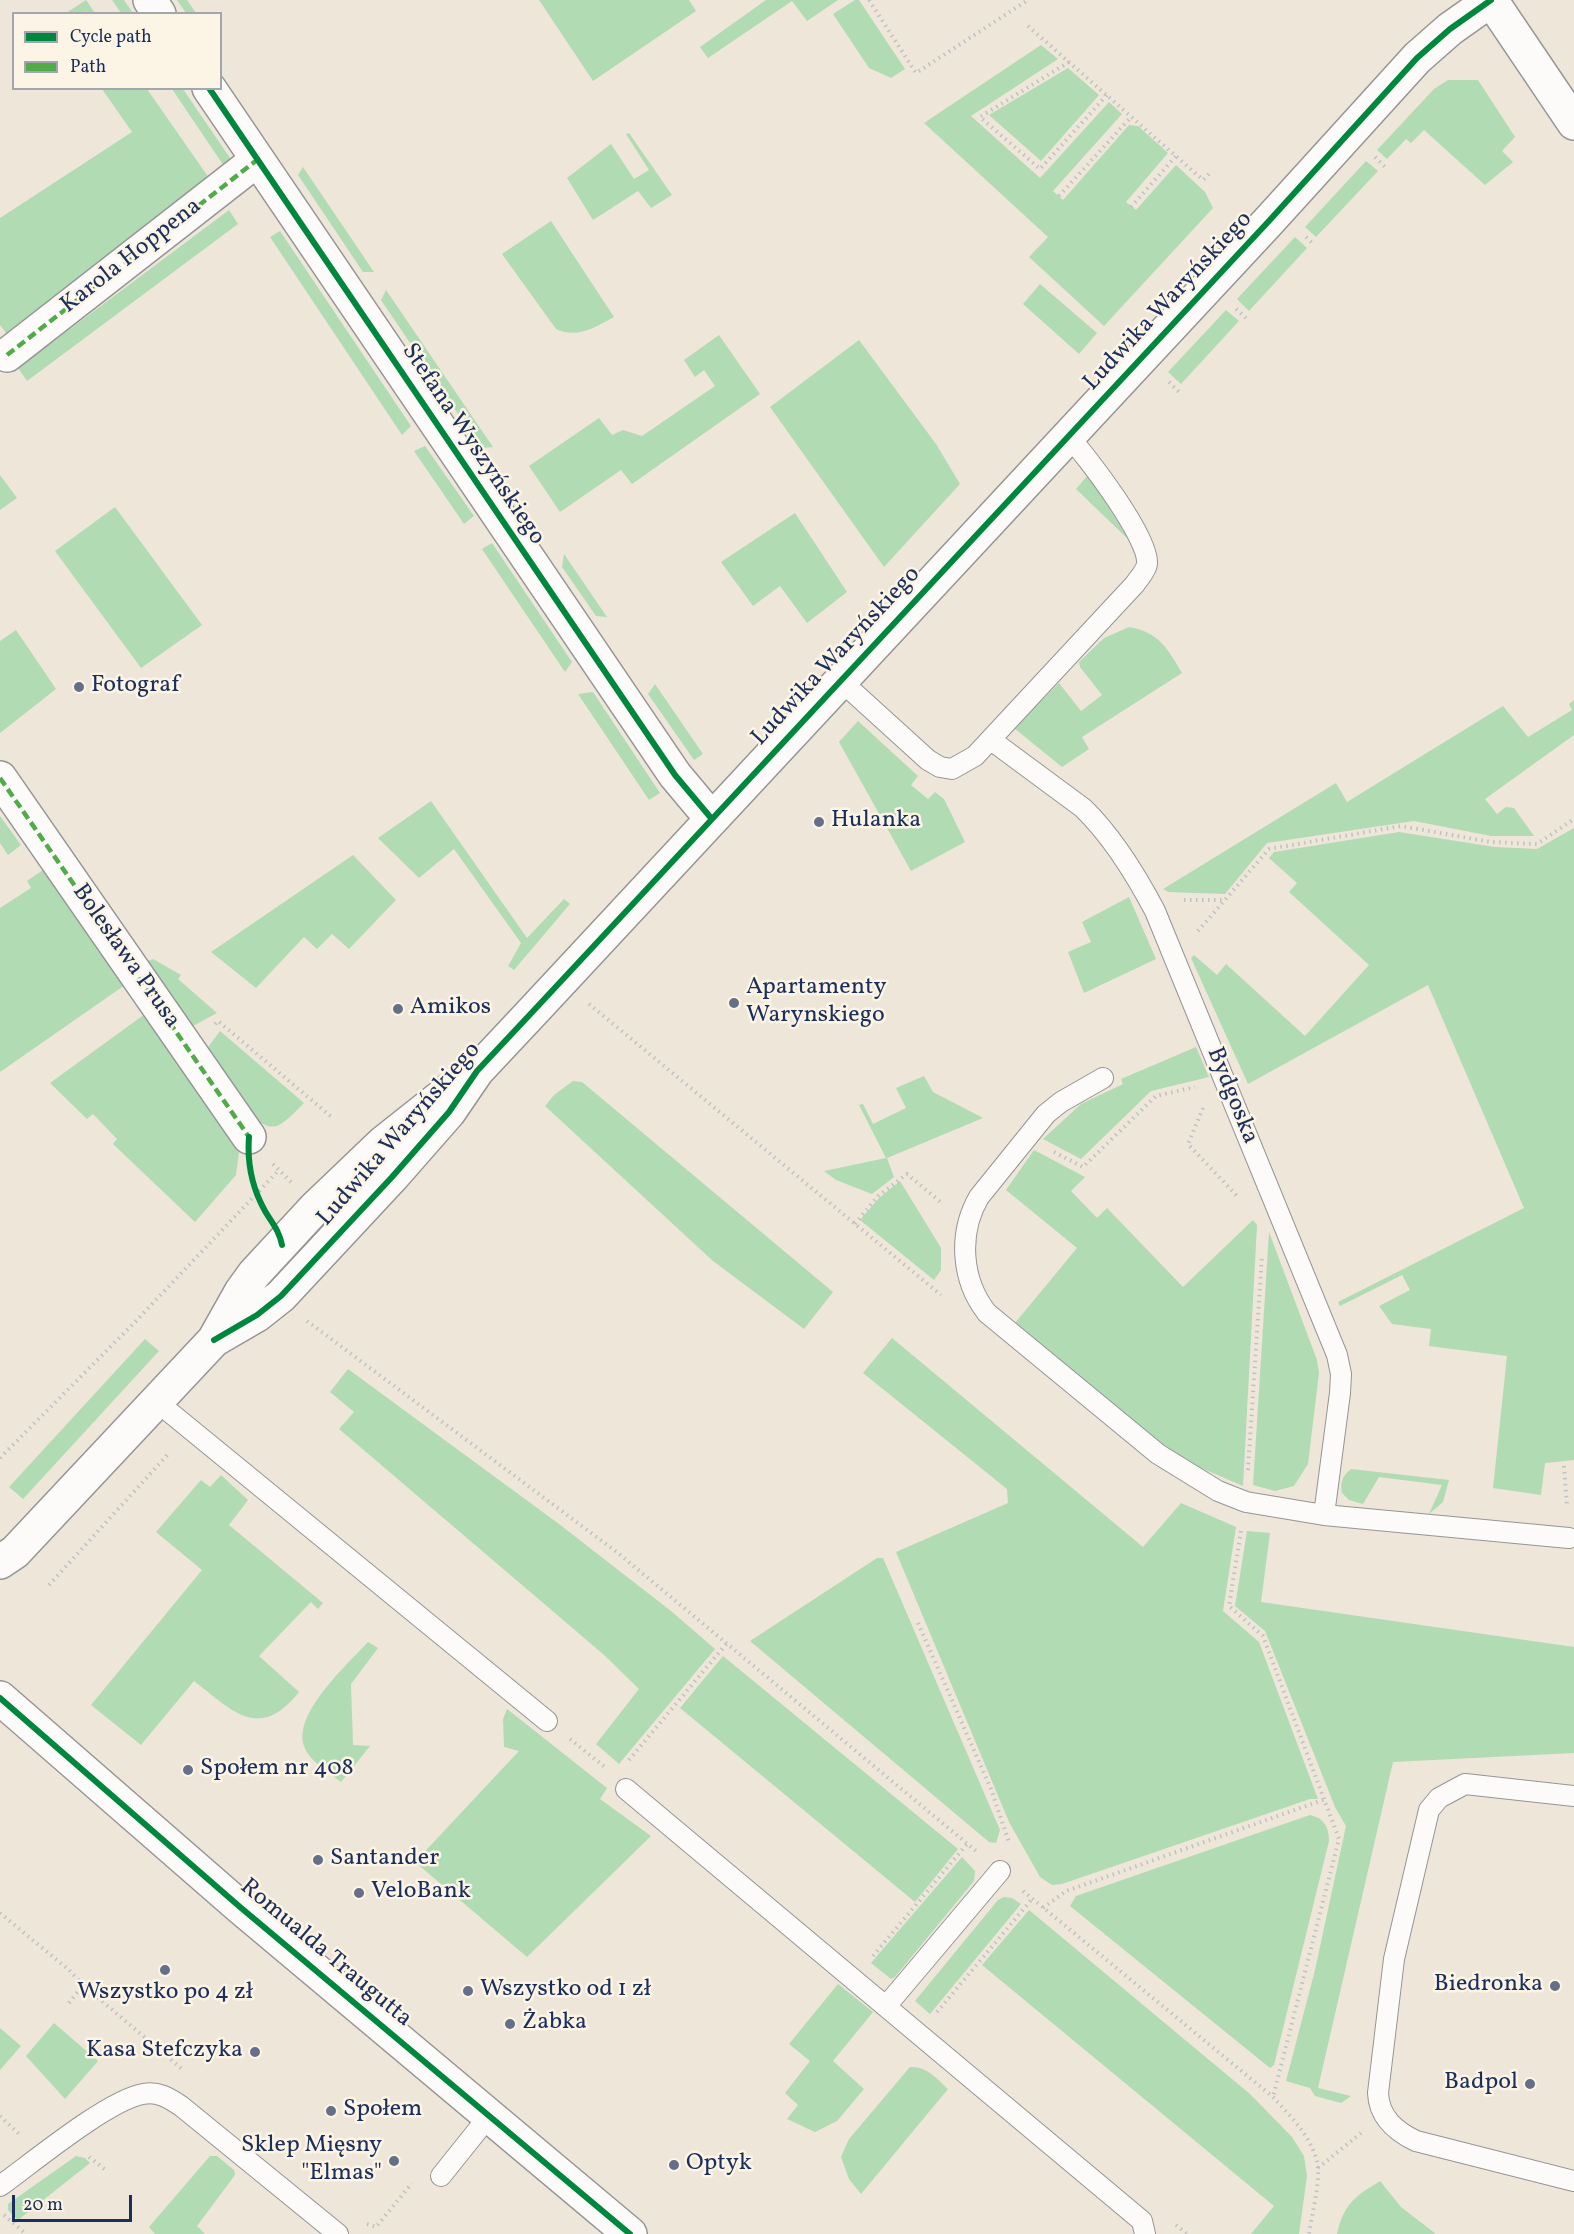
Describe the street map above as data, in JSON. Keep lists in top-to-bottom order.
{
  "streets": {
    "street": [
      "Karola Hoppena",
      "Ludwika Waryńskiego",
      "Stefana Wyszyńskiego",
      "Bolesława Prusa",
      "Romualda Traugutta"
    ],
    "lane": ["Bydgoska"]
  },
  "crossings": [
    ["Karola Hoppena", "Stefana Wyszyńskiego"],
    ["Ludwika Waryńskiego", "Stefana Wyszyńskiego"]
  ],
  "places": [
    "Fotograf",
    "Hulanka",
    "Apartamenty Warynskiego",
    "Amikos",
    "Społem nr 408",
    "Santander",
    "VeloBank",
    "Wszystko po 4 zł",
    "Biedronka",
    "Wszystko od 1 zł",
    "Żabka",
    "Kasa Stefczyka",
    "Badpol",
    "Społem",
    "Sklep Mięsny \"Elmas\"",
    "Optyk"
  ],
  "legend": ["Cycle path", "Path"],
  "scale_bar": "20 m"
}
